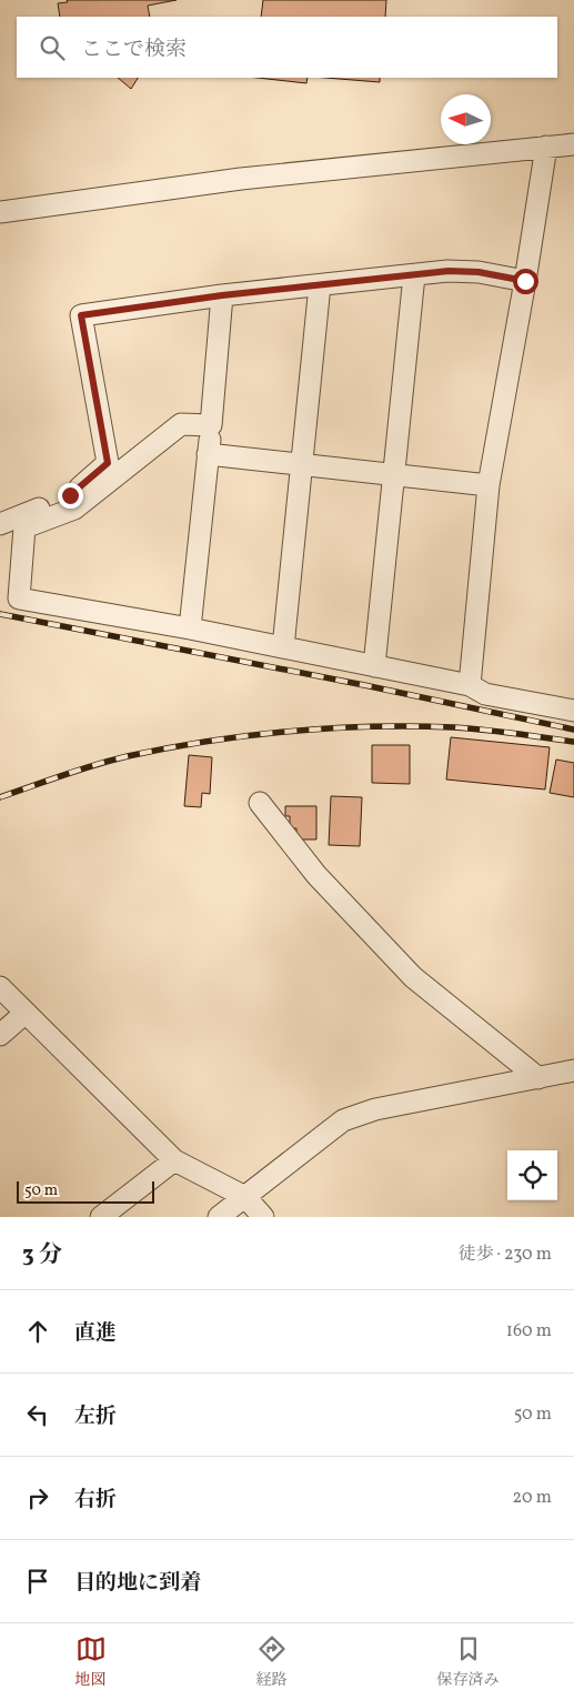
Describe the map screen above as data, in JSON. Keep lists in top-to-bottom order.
{
  "scale_bar": "50 m",
  "north": "left",
  "page": {
    "search": "ここで検索",
    "scale": "50 m",
    "heading": ["3 分", "徒歩 · 230 m"],
    "list": [
      ["直進", "160 m"],
      ["左折", "50 m"],
      ["右折", "20 m"],
      "目的地に到着"
    ],
    "nav": ["地図", "経路", "保存済み"]
  }
}
